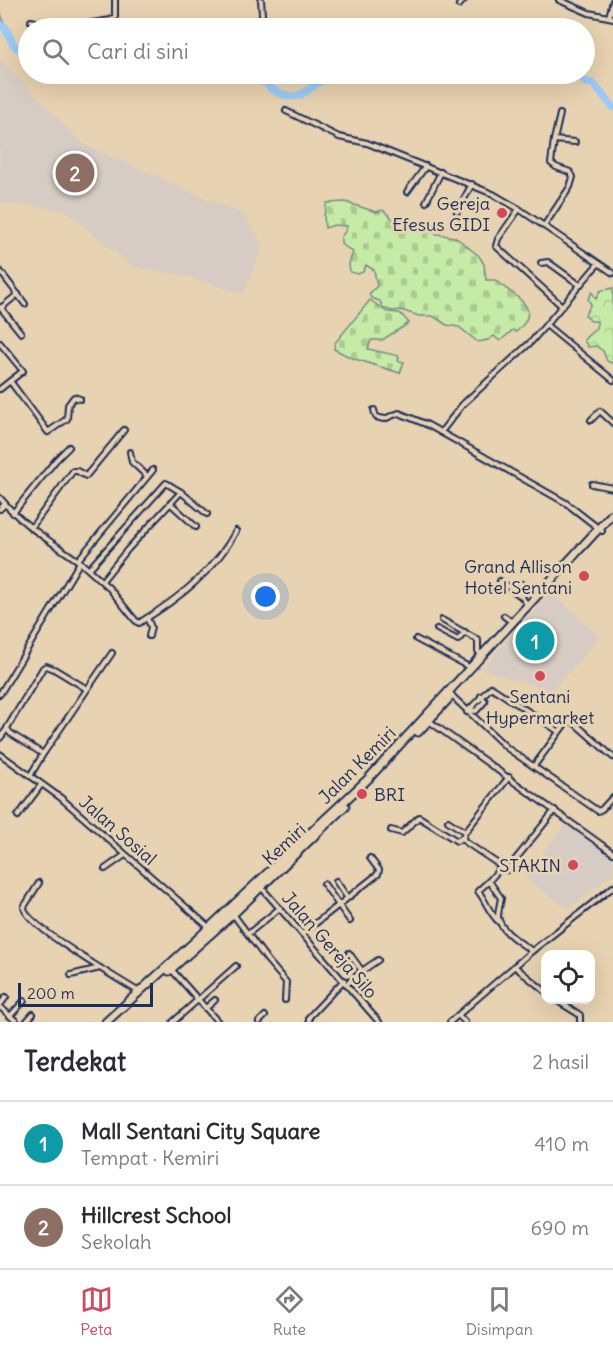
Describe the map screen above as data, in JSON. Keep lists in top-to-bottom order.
{
  "streets": {
    "highway": ["Jalan Kemiri", "Kemiri"],
    "street": ["Jalan Sosial", "Jalan Gereja Silo"]
  },
  "crossings": [
    ["Jalan Kemiri", "Jalan Sosial"],
    ["Jalan Kemiri", "Kemiri"],
    ["Jalan Sosial", "Kemiri"],
    ["Kemiri", "Jalan Gereja Silo"]
  ],
  "places": [
    "Gereja Efesus GIDI",
    "Grand Allison Hotel Sentani",
    "Sentani Hypermarket",
    "BRI",
    "STAKIN"
  ],
  "scale_bar": "200 m",
  "page": {
    "search": "Cari di sini",
    "pins": ["2", "1"],
    "scale": "200 m",
    "heading": ["Terdekat", "2 hasil"],
    "list": [
      {
        "mark": "1",
        "name": "Mall Sentani City Square",
        "note": "Tempat · Kemiri",
        "value": "410 m"
      },
      {
        "mark": "2",
        "name": "Hillcrest School",
        "note": "Sekolah",
        "value": "690 m"
      }
    ],
    "nav": ["Peta", "Rute", "Disimpan"]
  }
}
